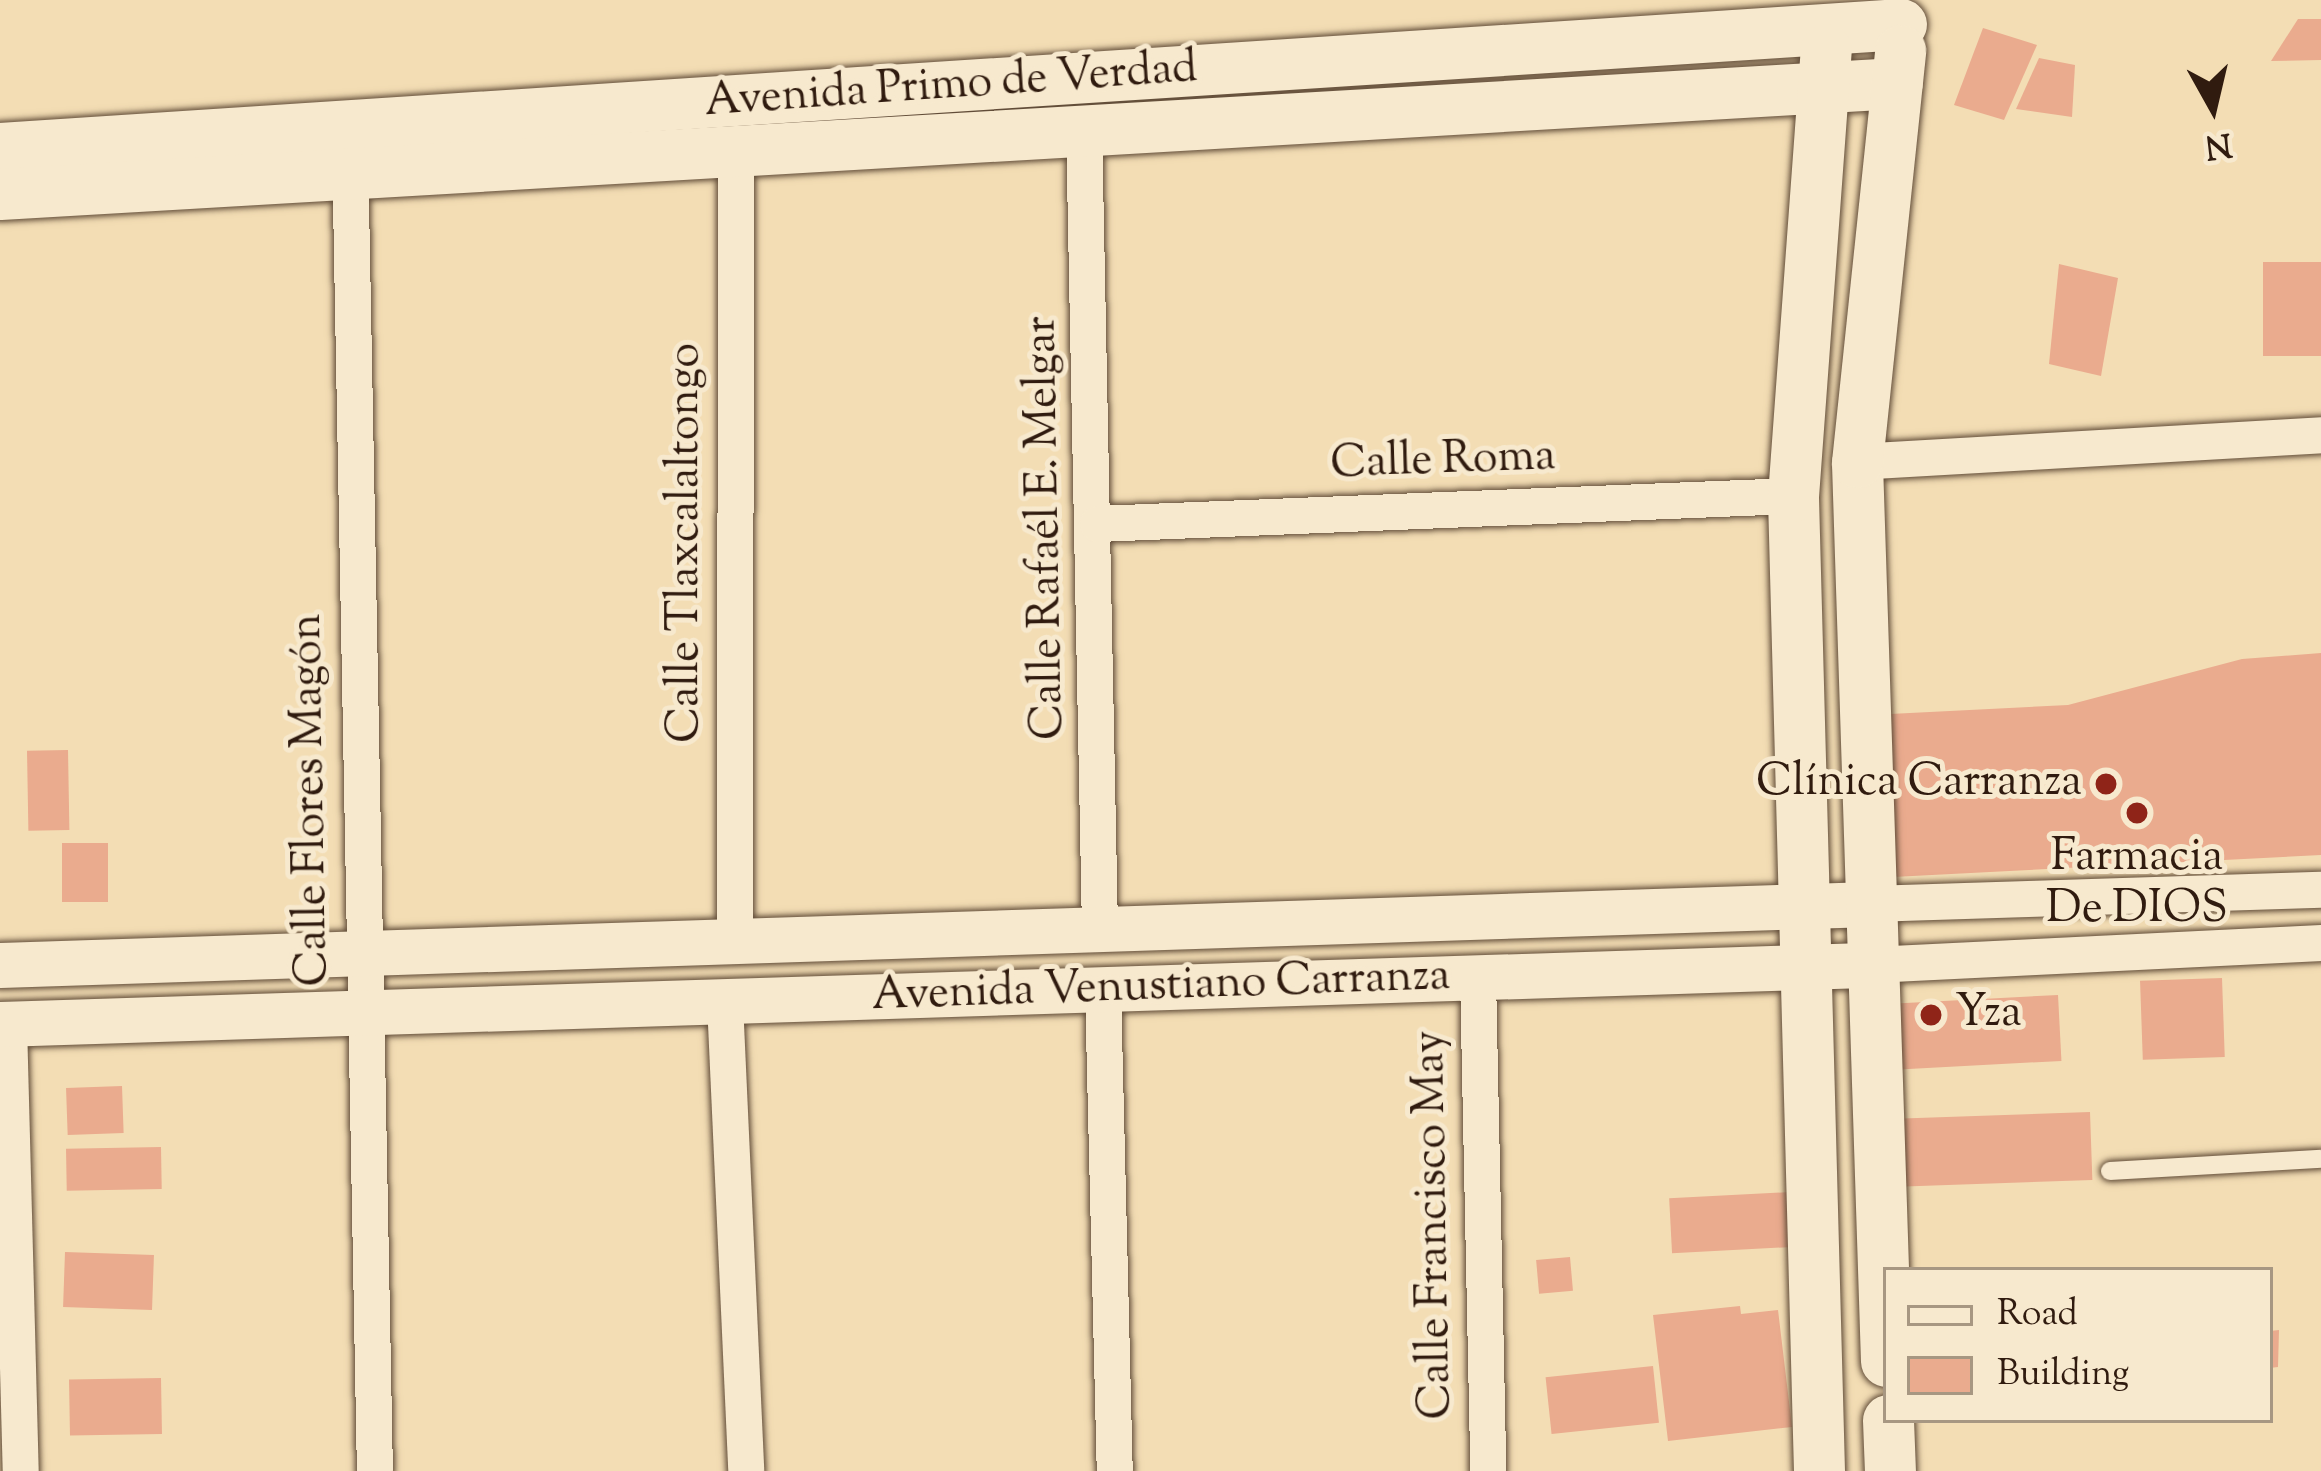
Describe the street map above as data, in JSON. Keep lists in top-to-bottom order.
{
  "streets": {
    "main road": ["Avenida Primo de Verdad"],
    "street": [
      "Calle Roma",
      "Calle Rafaél E. Melgar",
      "Calle Tlaxcalaltongo",
      "Calle Flores Magón",
      "Avenida Venustiano Carranza",
      "Calle Francisco May"
    ]
  },
  "crossings": [
    ["Avenida Primo de Verdad", "Calle Rafaél E. Melgar"],
    ["Avenida Primo de Verdad", "Calle Tlaxcalaltongo"],
    ["Avenida Primo de Verdad", "Calle Flores Magón"],
    ["Calle Roma", "Calle Rafaél E. Melgar"],
    ["Calle Rafaél E. Melgar", "Avenida Venustiano Carranza"],
    ["Calle Tlaxcalaltongo", "Avenida Venustiano Carranza"],
    ["Calle Flores Magón", "Avenida Venustiano Carranza"],
    ["Avenida Venustiano Carranza", "Calle Francisco May"]
  ],
  "places": ["Clínica Carranza", "Farmacia De DIOS", "Yza"],
  "legend": ["Road", "Building"],
  "north": "bottom"
}
